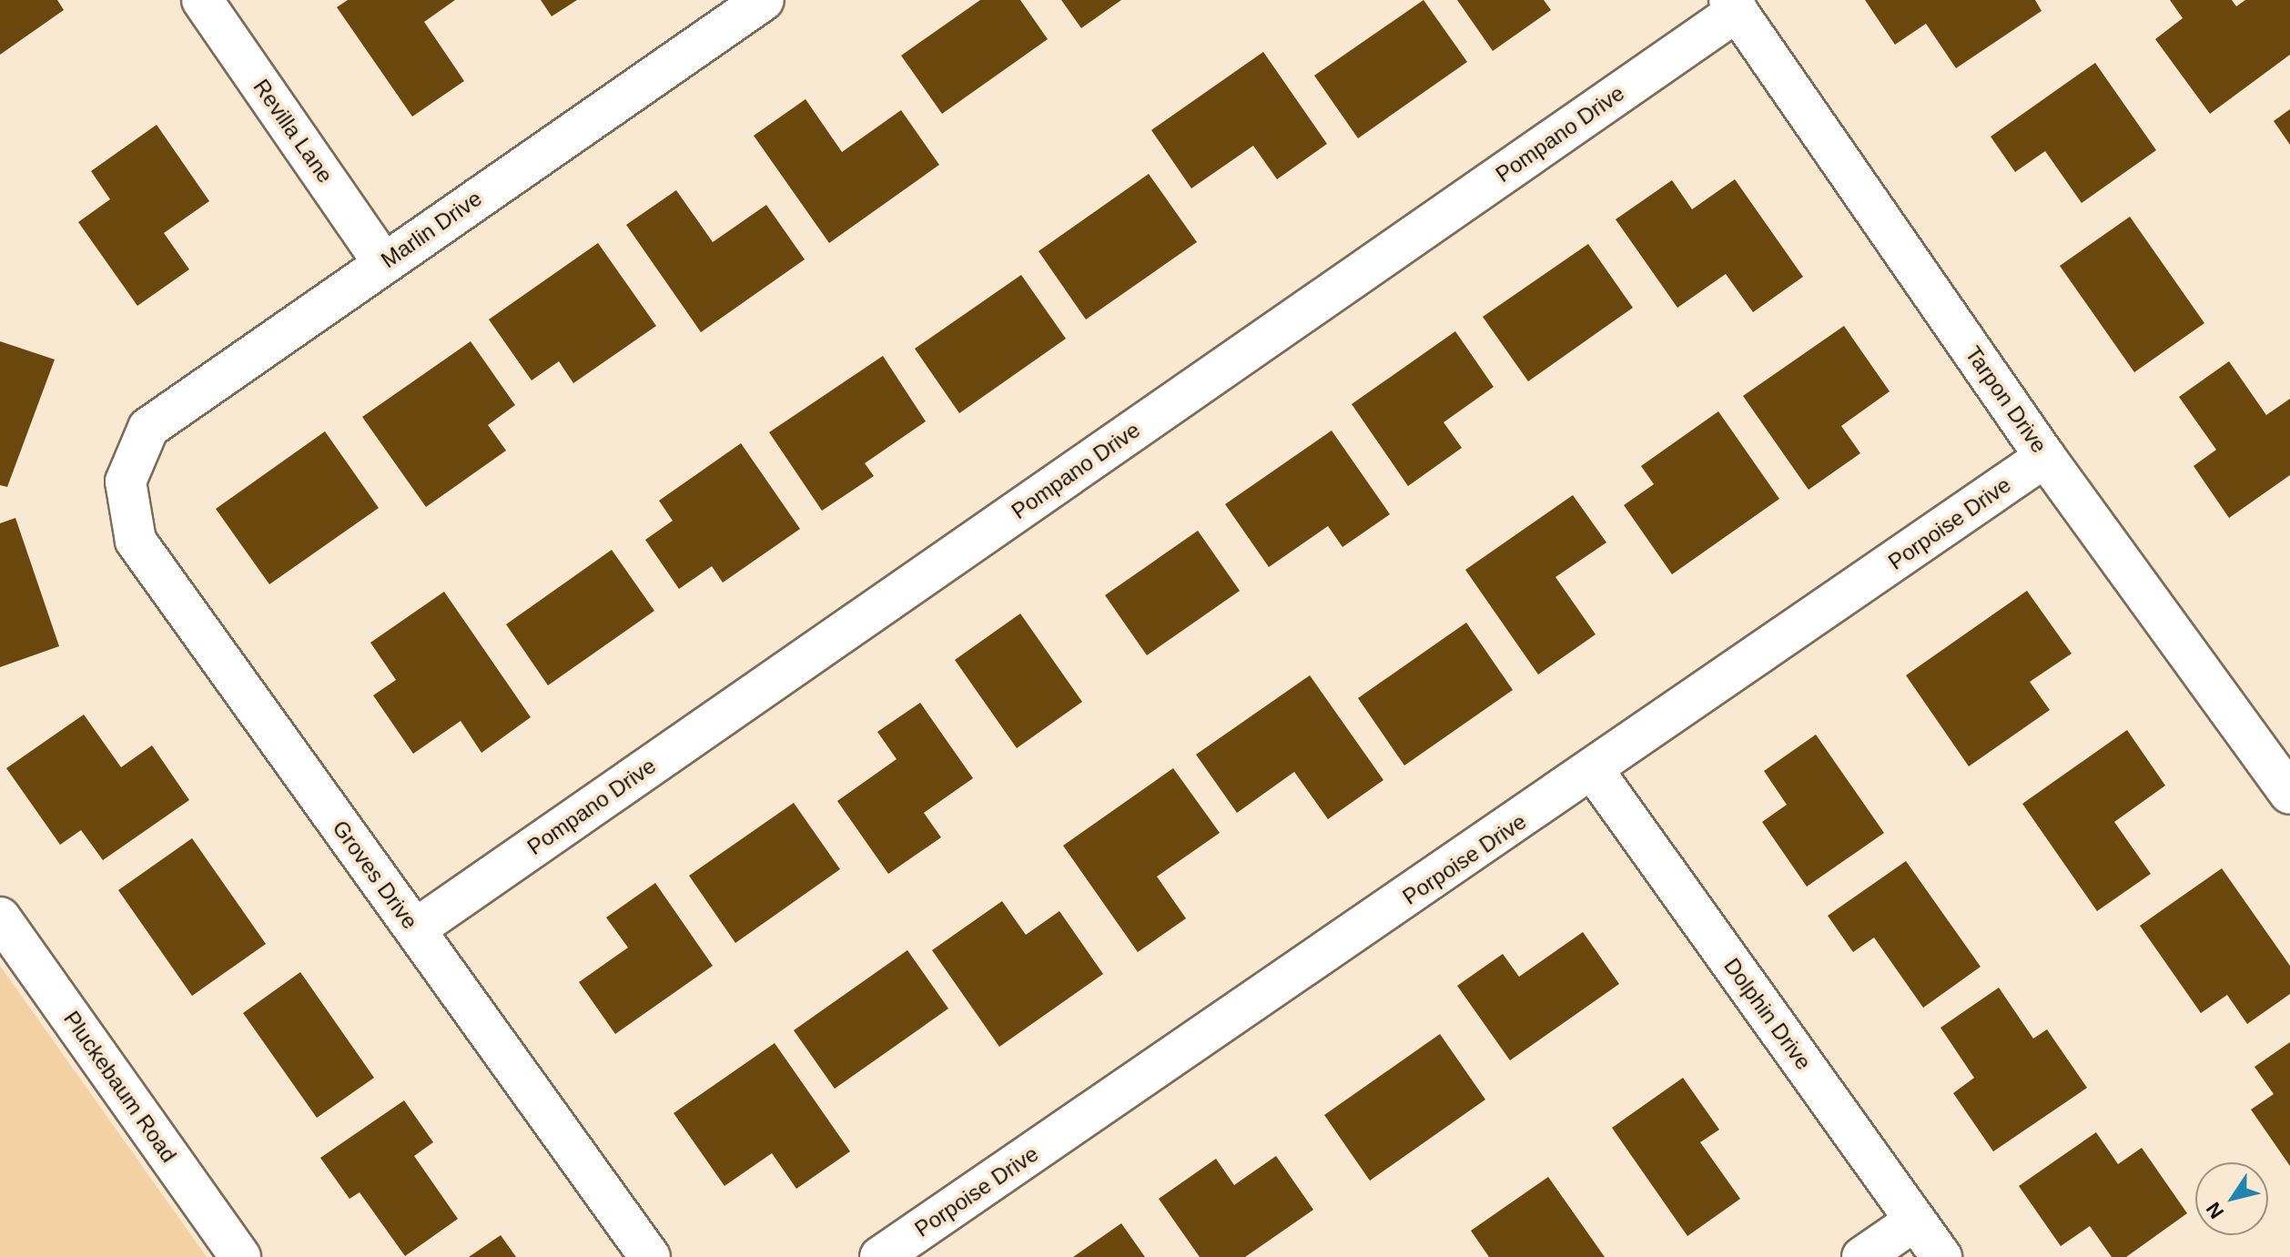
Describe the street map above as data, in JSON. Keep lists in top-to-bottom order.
{
  "streets": {
    "street": [
      "Revilla Lane",
      "Pompano Drive",
      "Marlin Drive",
      "Tarpon Drive",
      "Porpoise Drive",
      "Groves Drive",
      "Dolphin Drive",
      "Pluckebaum Road"
    ]
  },
  "crossings": [
    ["Revilla Lane", "Marlin Drive"],
    ["Pompano Drive", "Tarpon Drive"],
    ["Pompano Drive", "Groves Drive"],
    ["Marlin Drive", "Groves Drive"],
    ["Tarpon Drive", "Porpoise Drive"],
    ["Porpoise Drive", "Dolphin Drive"]
  ],
  "north": "bottom left"
}
